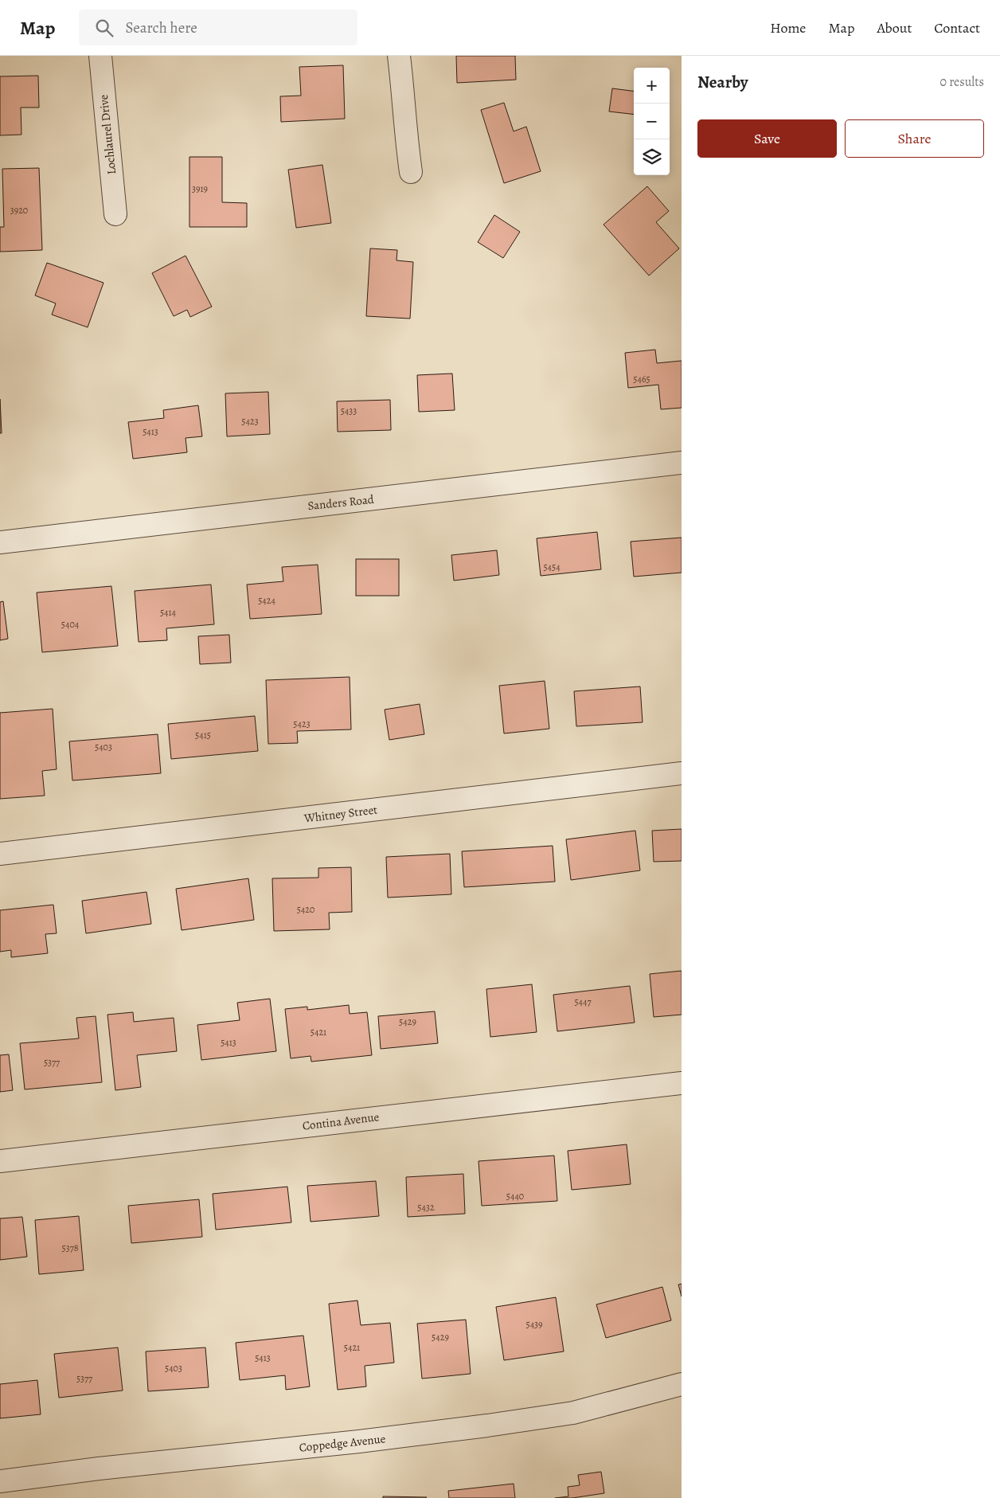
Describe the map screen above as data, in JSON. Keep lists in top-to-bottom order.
{
  "streets": {
    "street": [
      "Lochlaurel Drive",
      "Sanders Road",
      "Whitney Street",
      "Contina Avenue",
      "Coppedge Avenue"
    ]
  },
  "house_numbers": [
    "3919",
    "3920",
    "5465",
    "5433",
    "5423",
    "5413",
    "5454",
    "5424",
    "5414",
    "5404",
    "5423",
    "5415",
    "5403",
    "5420",
    "5447",
    "5429",
    "5421",
    "5413",
    "5377",
    "5440",
    "5432",
    "5378",
    "5439",
    "5429",
    "5421",
    "5413",
    "5403",
    "5377"
  ],
  "page": {
    "header": "Map",
    "search": "Search here",
    "nav": [
      "Home",
      "Map",
      "About",
      "Contact"
    ],
    "heading": ["Nearby", "0 results"],
    "map_buttons": ["+", "−"],
    "buttons": ["Save", "Share"]
  }
}
